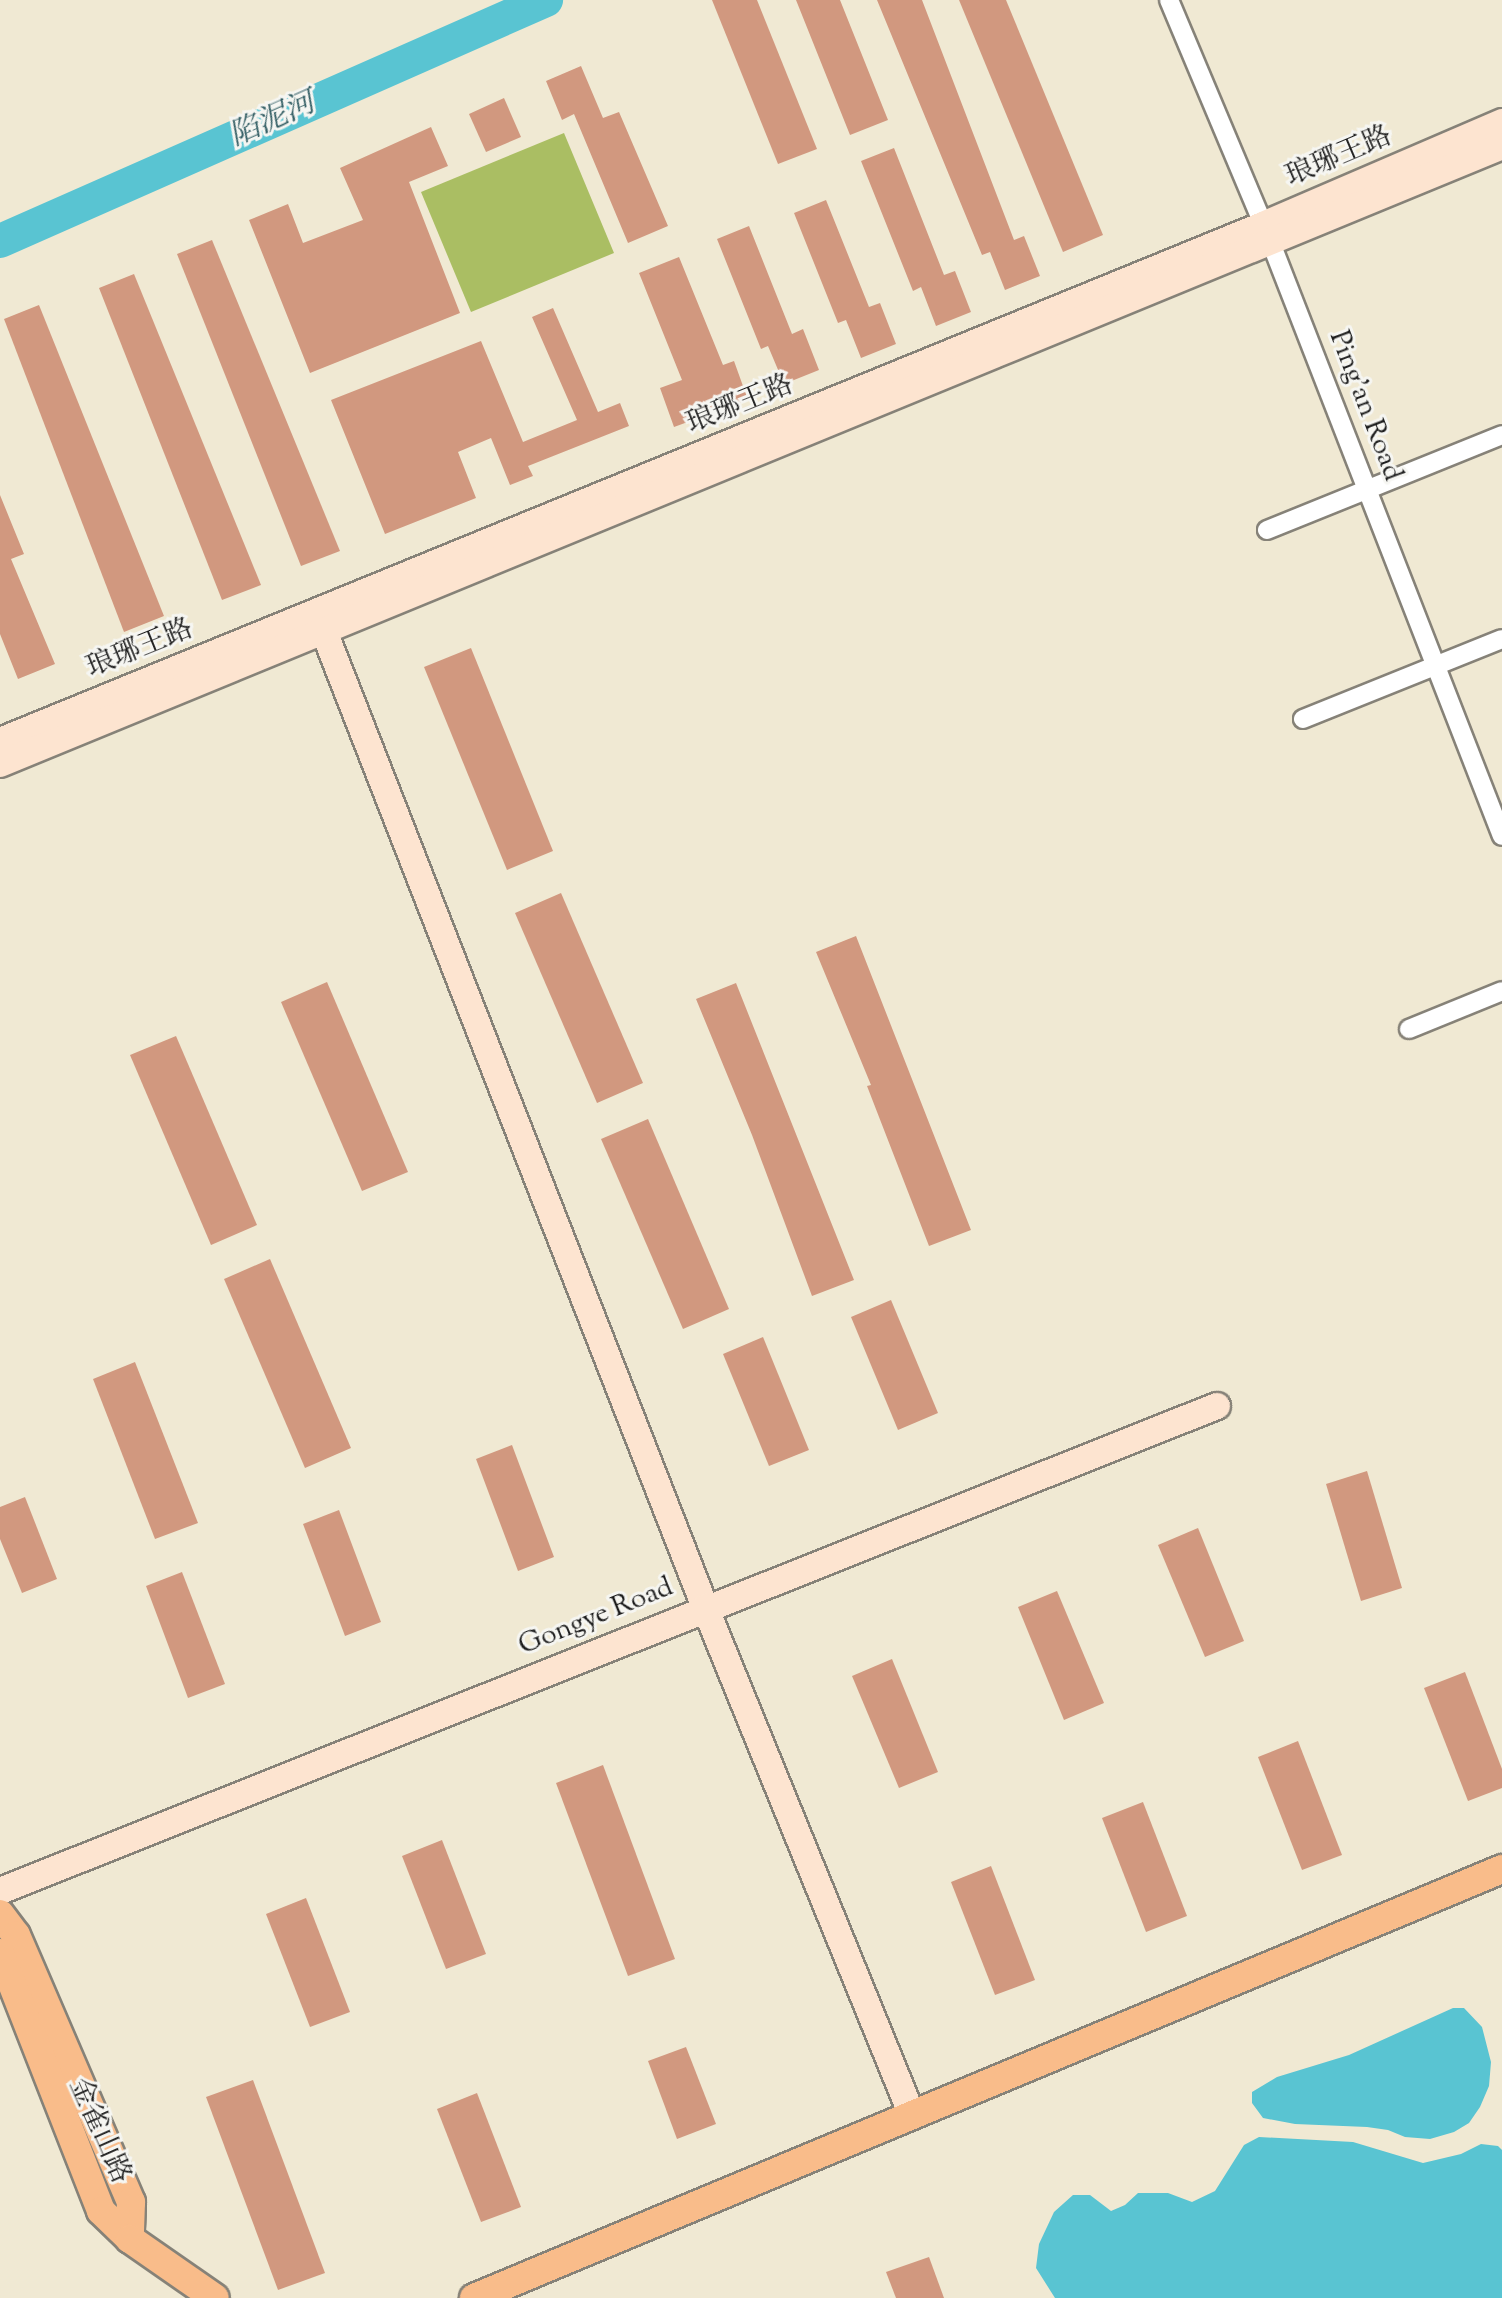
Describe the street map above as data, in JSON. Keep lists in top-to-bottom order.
{
  "streets": {
    "main road": ["琅琊王路", "Gongye Road", "金雀山路"],
    "street": ["Ping'an Road"]
  },
  "crossings": [
    ["琅琊王路", "Ping'an Road"]
  ],
  "water": ["陷泥河"]
}
